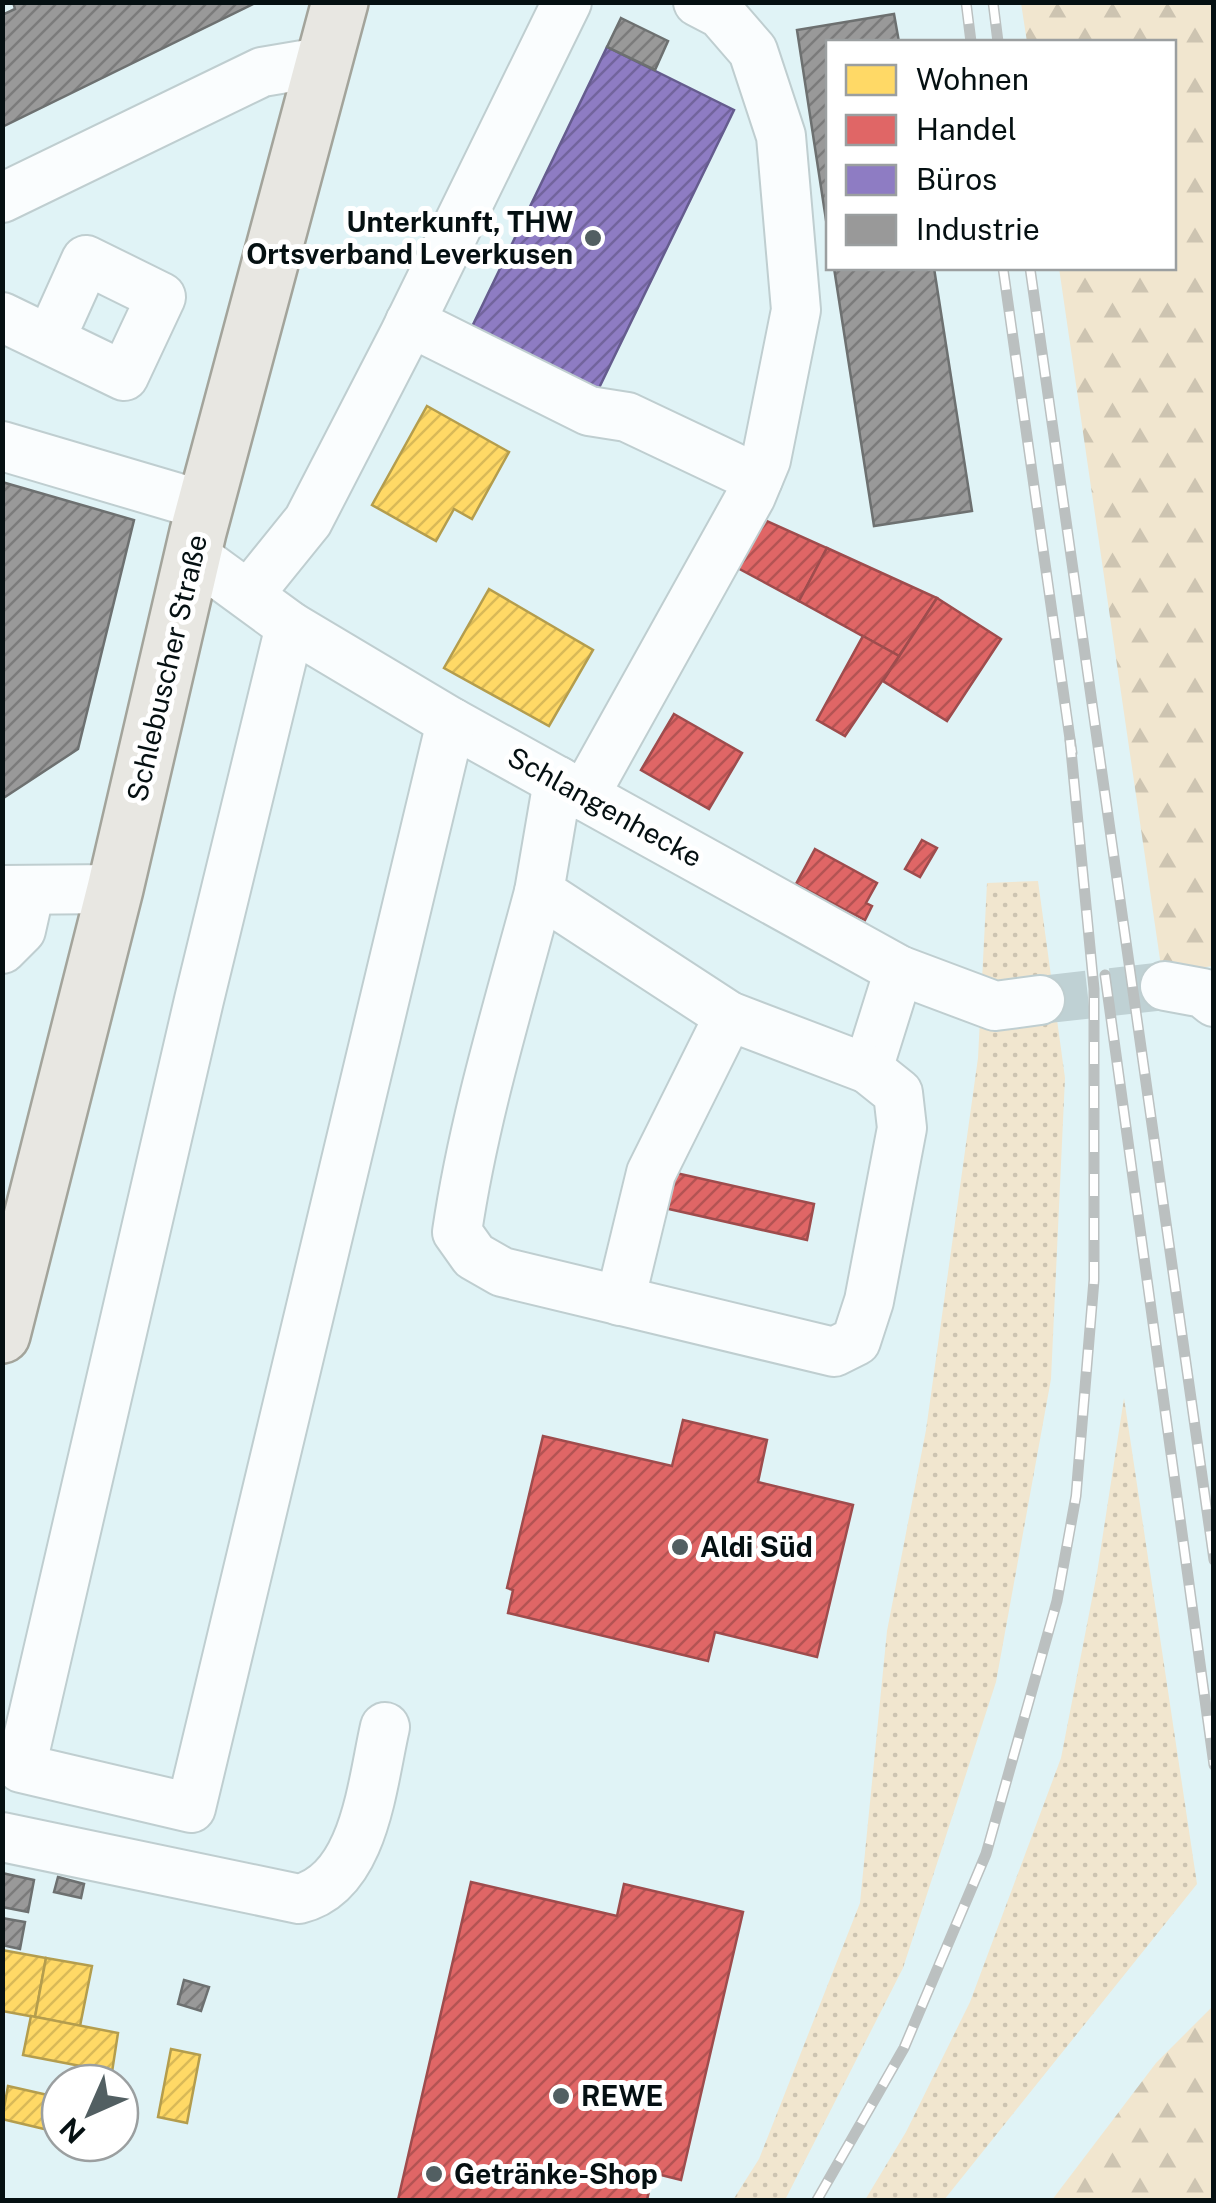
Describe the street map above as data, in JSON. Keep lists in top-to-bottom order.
{
  "streets": {
    "main road": ["Schlebuscher Straße"],
    "street": ["Schlangenhecke"]
  },
  "crossings": [
    ["Schlebuscher Straße", "Schlangenhecke"]
  ],
  "places": [
    "Unterkunft, THW Ortsverband Leverkusen",
    "Aldi Süd",
    "REWE",
    "Getränke-Shop"
  ],
  "legend": [
    "Wohnen",
    "Handel",
    "Büros",
    "Industrie"
  ],
  "north": "bottom left"
}
